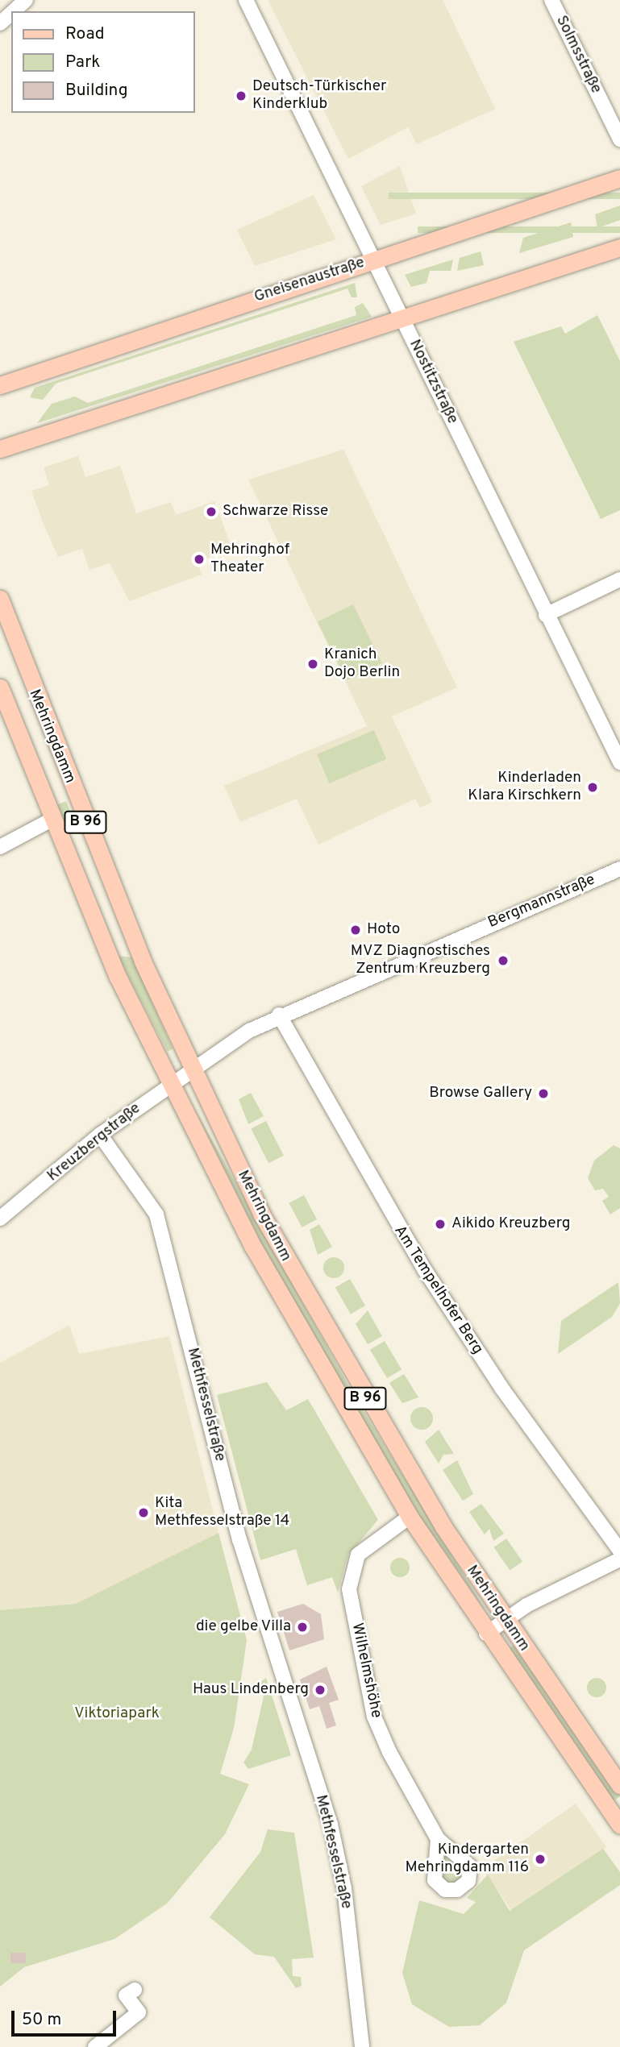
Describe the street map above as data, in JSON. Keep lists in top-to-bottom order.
{
  "streets": {
    "main road": ["Gneisenaustraße", "Mehringdamm", "B 96"],
    "street": [
      "Solmsstraße",
      "Nostitzstraße",
      "Bergmannstraße",
      "Kreuzbergstraße",
      "Am Tempelhofer Berg",
      "Methfesselstraße",
      "Wilhelmshöhe"
    ]
  },
  "crossings": [
    ["Gneisenaustraße", "Nostitzstraße"],
    ["Mehringdamm", "Bergmannstraße"],
    ["Mehringdamm", "Kreuzbergstraße"],
    ["Mehringdamm", "Wilhelmshöhe"],
    ["Bergmannstraße", "Kreuzbergstraße"],
    ["Bergmannstraße", "Am Tempelhofer Berg"],
    ["Kreuzbergstraße", "Methfesselstraße"]
  ],
  "parks": ["Viktoriapark"],
  "places": [
    "Deutsch-Türkischer Kinderklub",
    "Schwarze Risse",
    "Mehringhof Theater",
    "Kranich Dojo Berlin",
    "Kinderladen Klara Kirschkern",
    "Hoto",
    "MVZ Diagnostisches Zentrum Kreuzberg",
    "Browse Gallery",
    "Aikido Kreuzberg",
    "Kita Methfesselstraße 14",
    "die gelbe Villa",
    "Haus Lindenberg",
    "Kindergarten Mehringdamm 116"
  ],
  "legend": ["Road", "Park", "Building"],
  "scale_bar": "50 m"
}
